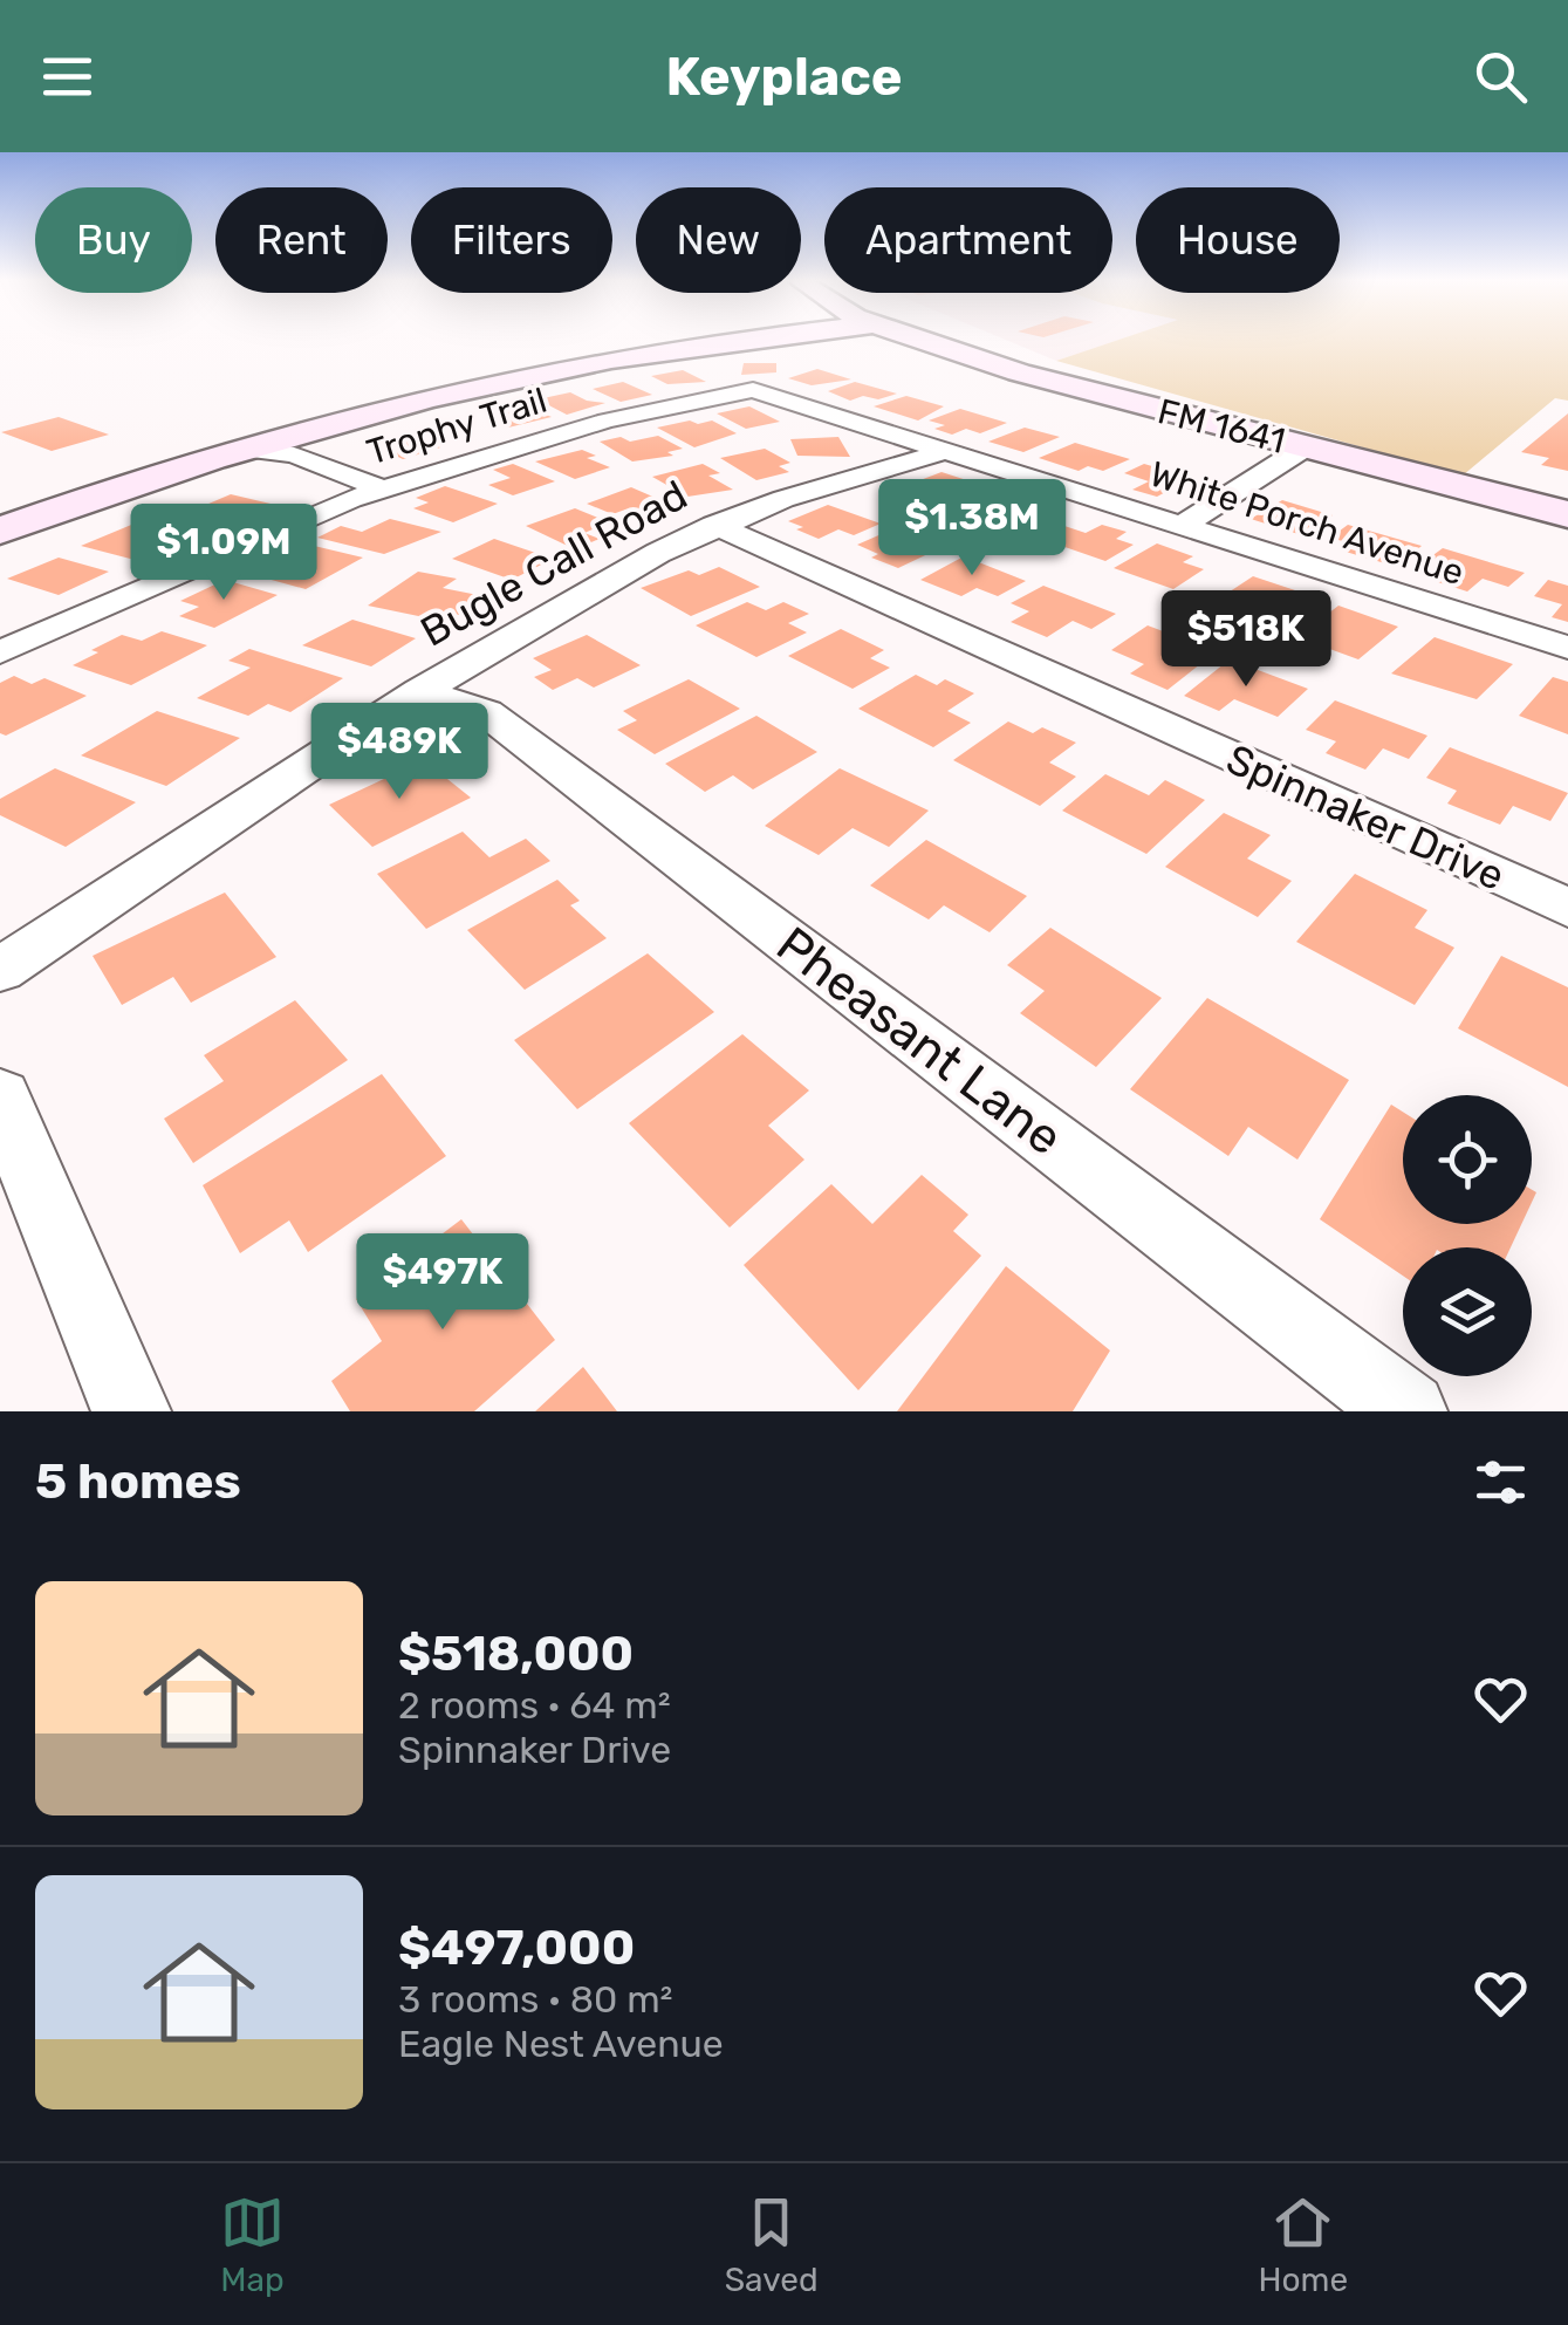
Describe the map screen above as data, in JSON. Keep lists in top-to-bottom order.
{
  "streets": {
    "main road": ["FM 1641"],
    "street": [
      "Trophy Trail",
      "White Porch Avenue",
      "Bugle Call Road",
      "Spinnaker Drive",
      "Pheasant Lane"
    ]
  },
  "crossings": [
    ["Trophy Trail", "White Porch Avenue"],
    ["White Porch Avenue", "Bugle Call Road"],
    ["Bugle Call Road", "Spinnaker Drive"],
    ["Bugle Call Road", "Pheasant Lane"]
  ],
  "page": {
    "header": "Keyplace",
    "chip": [
      "Buy",
      "Rent",
      "Filters",
      "New",
      "Apartment",
      "House"
    ],
    "price": [
      "$1.38M",
      "$1.09M",
      "$518K",
      "$489K",
      "$497K"
    ],
    "heading": "5 homes",
    "list": [
      {
        "name": "$518,000",
        "note": "2 rooms · 64 m² · Spinnaker Drive"
      },
      {
        "name": "$497,000",
        "note": "3 rooms · 80 m² · Eagle Nest Avenue"
      }
    ],
    "tabs": ["Map", "Saved", "Home"]
  }
}
